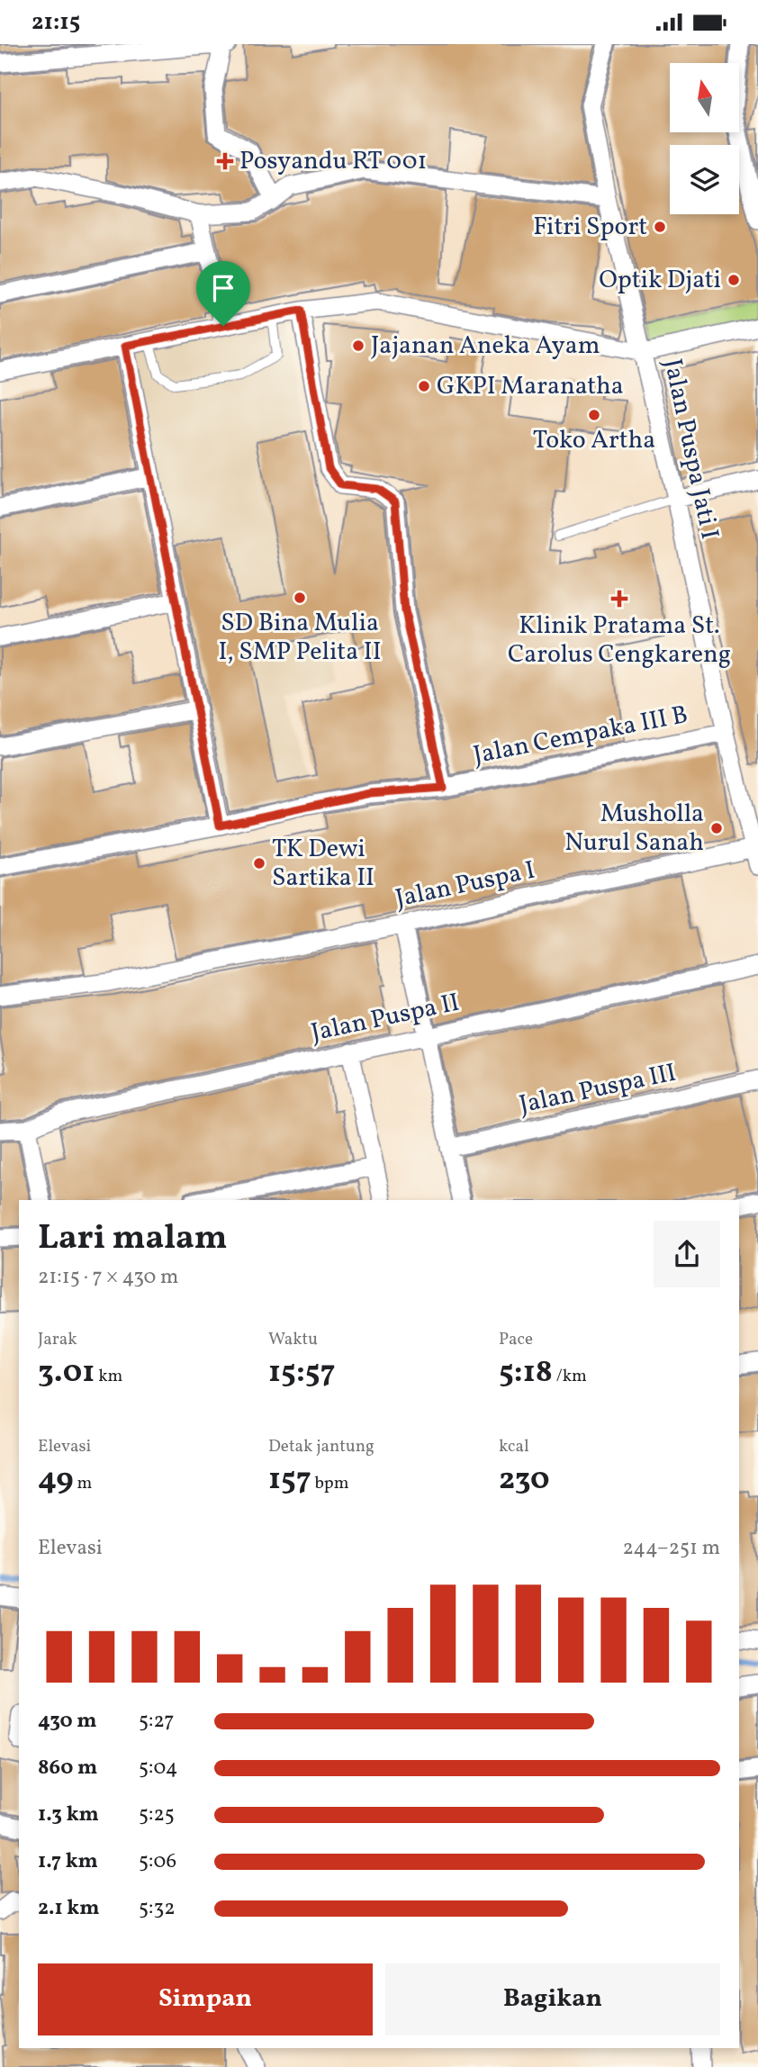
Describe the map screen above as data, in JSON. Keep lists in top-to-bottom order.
{
  "streets": {
    "street": [
      "Jalan Puspa Jati I",
      "Jalan Cempaka III B",
      "Jalan Puspa I",
      "Jalan Puspa II",
      "Jalan Puspa III"
    ]
  },
  "crossings": [
    ["Jalan Puspa Jati I", "Jalan Cempaka III B"],
    ["Jalan Puspa Jati I", "Jalan Puspa I"]
  ],
  "places": {
    "health": ["Posyandu RT 001", "Klinik Pratama St. Carolus Cengkareng"],
    "other": [
      "Fitri Sport",
      "Optik Djati",
      "Jajanan Aneka Ayam",
      "GKPI Maranatha",
      "Toko Artha",
      "SD Bina Mulia I, SMP Pelita II",
      "Musholla Nurul Sanah",
      "TK Dewi Sartika II"
    ]
  },
  "north": "top",
  "page": {
    "status": "21:15",
    "heading": ["Lari malam", "21:15 · 7 × 430 m"],
    "stats": [
      ["Jarak", "3.01 km"],
      ["Waktu", "15:57"],
      ["Pace", "5:18 /km"],
      ["Elevasi", "49 m"],
      ["Detak jantung", "157 bpm"],
      ["kcal", "230"]
    ],
    "chart": ["Elevasi", "244–251 m"],
    "list": [
      {
        "name": "430 m",
        "note": "5:27"
      },
      {
        "name": "860 m",
        "note": "5:04"
      },
      {
        "name": "1.3 km",
        "note": "5:25"
      },
      {
        "name": "1.7 km",
        "note": "5:06"
      },
      {
        "name": "2.1 km",
        "note": "5:32"
      }
    ],
    "buttons": ["Simpan", "Bagikan"]
  }
}
